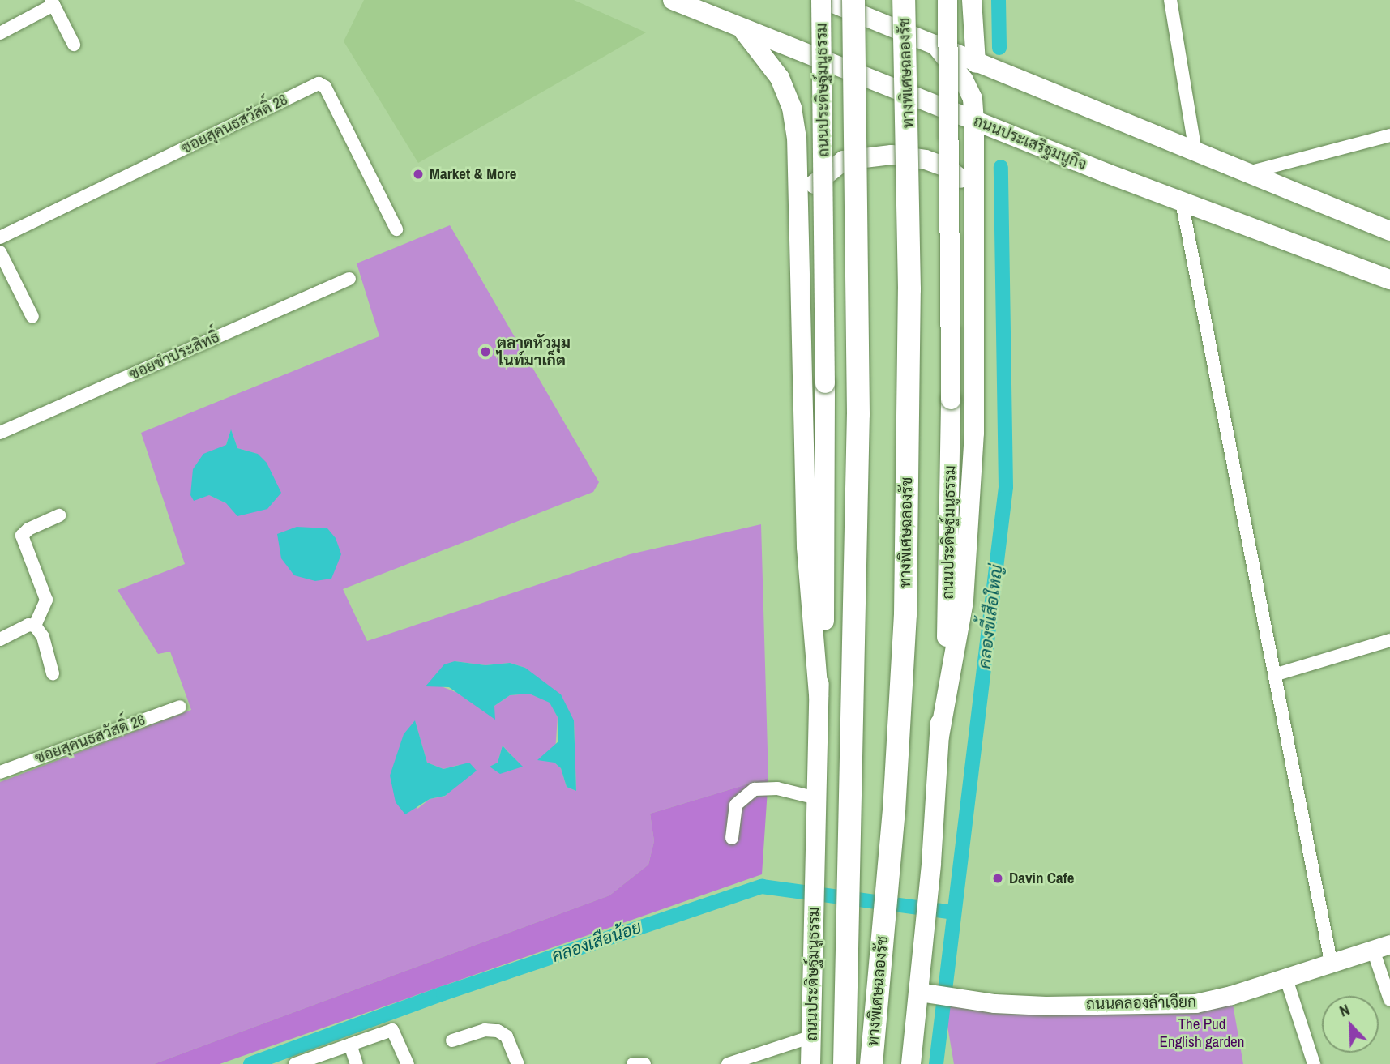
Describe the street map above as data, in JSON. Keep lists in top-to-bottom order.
{
  "streets": {
    "highway": ["ทางพิเศษฉลองรัช"],
    "main road": ["ถนนประดิษฐ์มนูธรรม", "ถนนประเสริฐมนูกิจ"],
    "street": [
      "ซอยสุคนธสวัสดิ์ 28",
      "ซอยขำประสิทธิ์",
      "ซอยสุคนธสวัสดิ์ 26",
      "ถนนคลองลำเจียก"
    ]
  },
  "crossings": [
    ["ถนนประดิษฐ์มนูธรรม", "ถนนคลองลำเจียก"]
  ],
  "water": ["คลองขี้เสือใหญ่", "คลองเสือน้อย"],
  "parks": ["The Pud English garden"],
  "places": ["Market & More", "ตลาดหัวมุม ไนท์มาเก็ต", "Davin Cafe"],
  "north": "top left"
}
